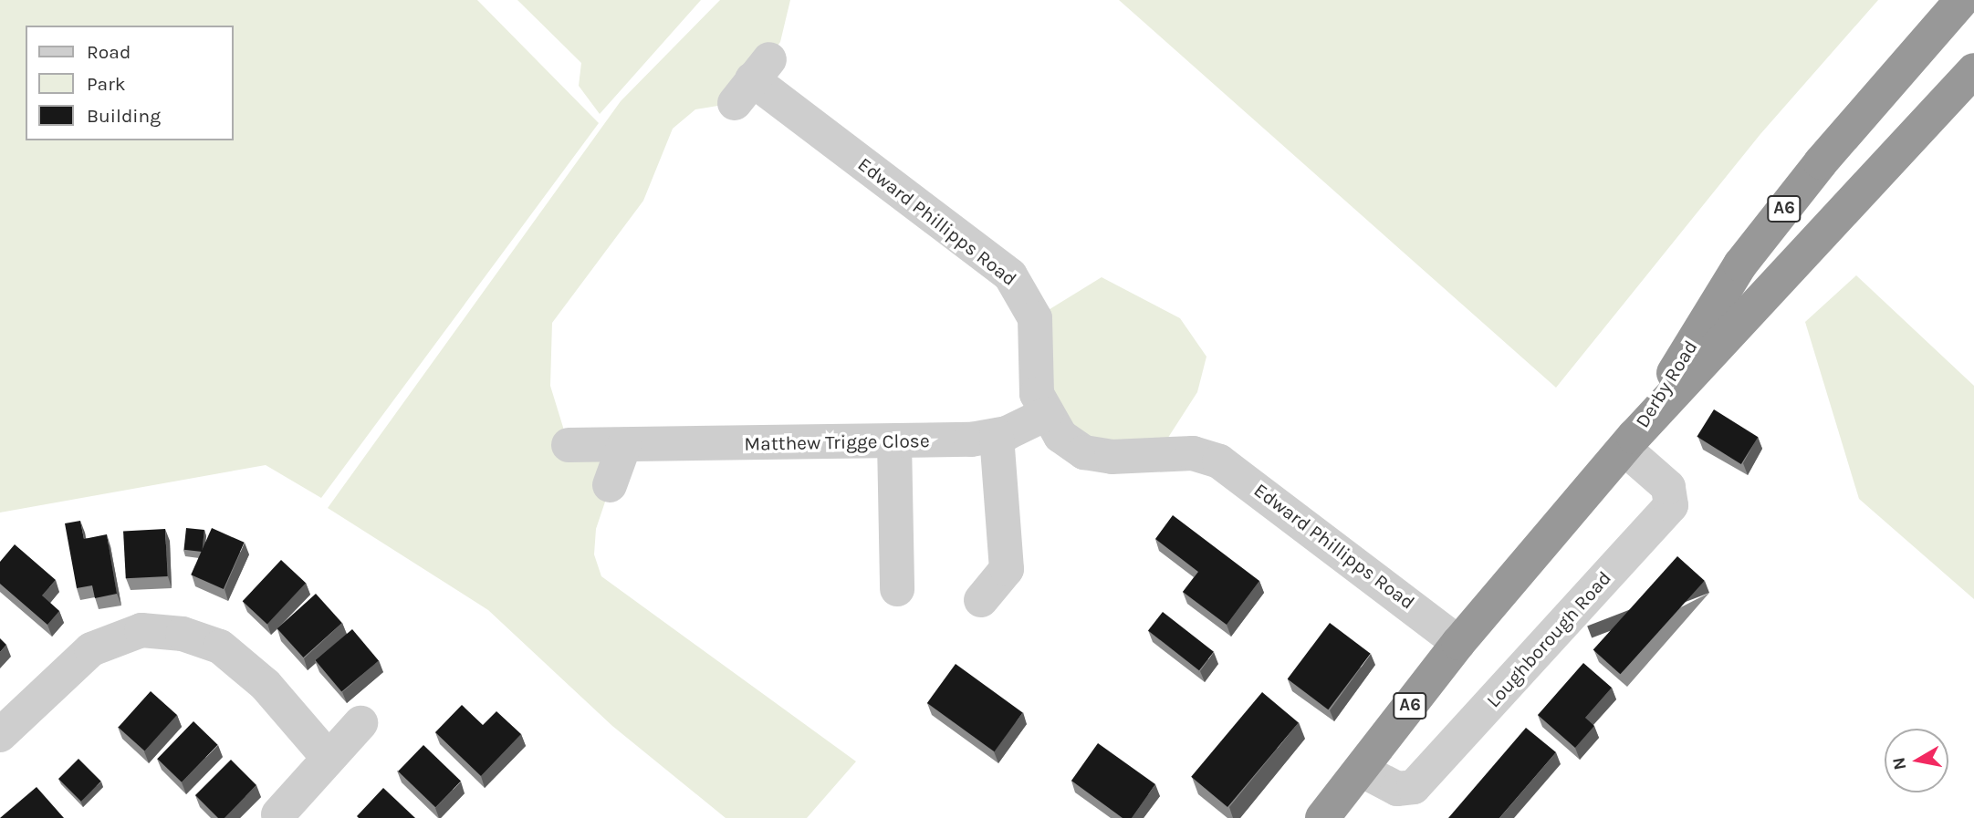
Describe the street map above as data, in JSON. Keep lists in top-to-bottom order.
{
  "streets": {
    "highway": ["A6", "Derby Road"],
    "street": ["Edward Phillipps Road", "Matthew Trigge Close", "Loughborough Road"]
  },
  "crossings": [
    ["A6", "Edward Phillipps Road"],
    ["A6", "Derby Road"],
    ["A6", "Loughborough Road"],
    ["Edward Phillipps Road", "Matthew Trigge Close"],
    ["Derby Road", "Loughborough Road"]
  ],
  "legend": ["Road", "Park", "Building"],
  "north": "left"
}
